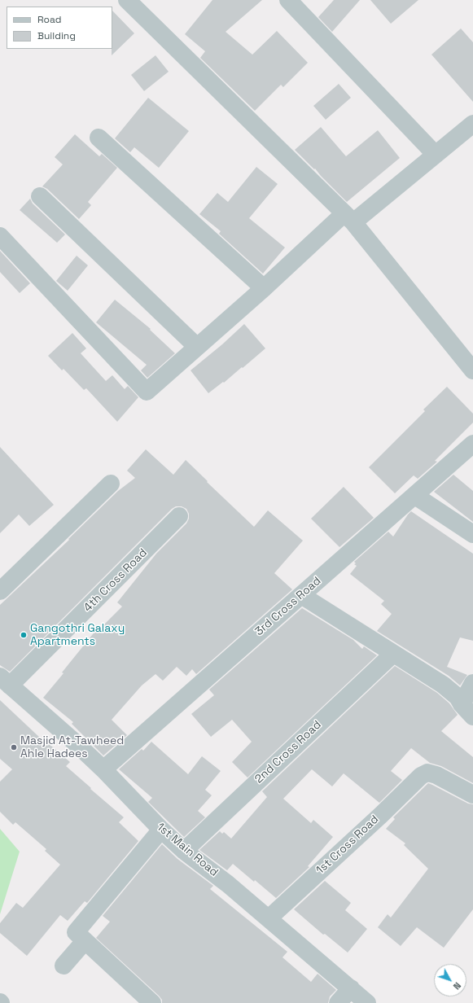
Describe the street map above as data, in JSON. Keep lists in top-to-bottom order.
{
  "streets": {
    "street": [
      "4th Cross Road",
      "3rd Cross Road",
      "2nd Cross Road",
      "1st Cross Road",
      "1st Main Road"
    ]
  },
  "crossings": [
    ["4th Cross Road", "1st Main Road"],
    ["3rd Cross Road", "1st Main Road"],
    ["2nd Cross Road", "1st Main Road"],
    ["1st Cross Road", "1st Main Road"]
  ],
  "places": ["Gangothri Galaxy Apartments", "Masjid At-Tawheed Ahle Hadees"],
  "legend": ["Road", "Building"],
  "north": "bottom right"
}
